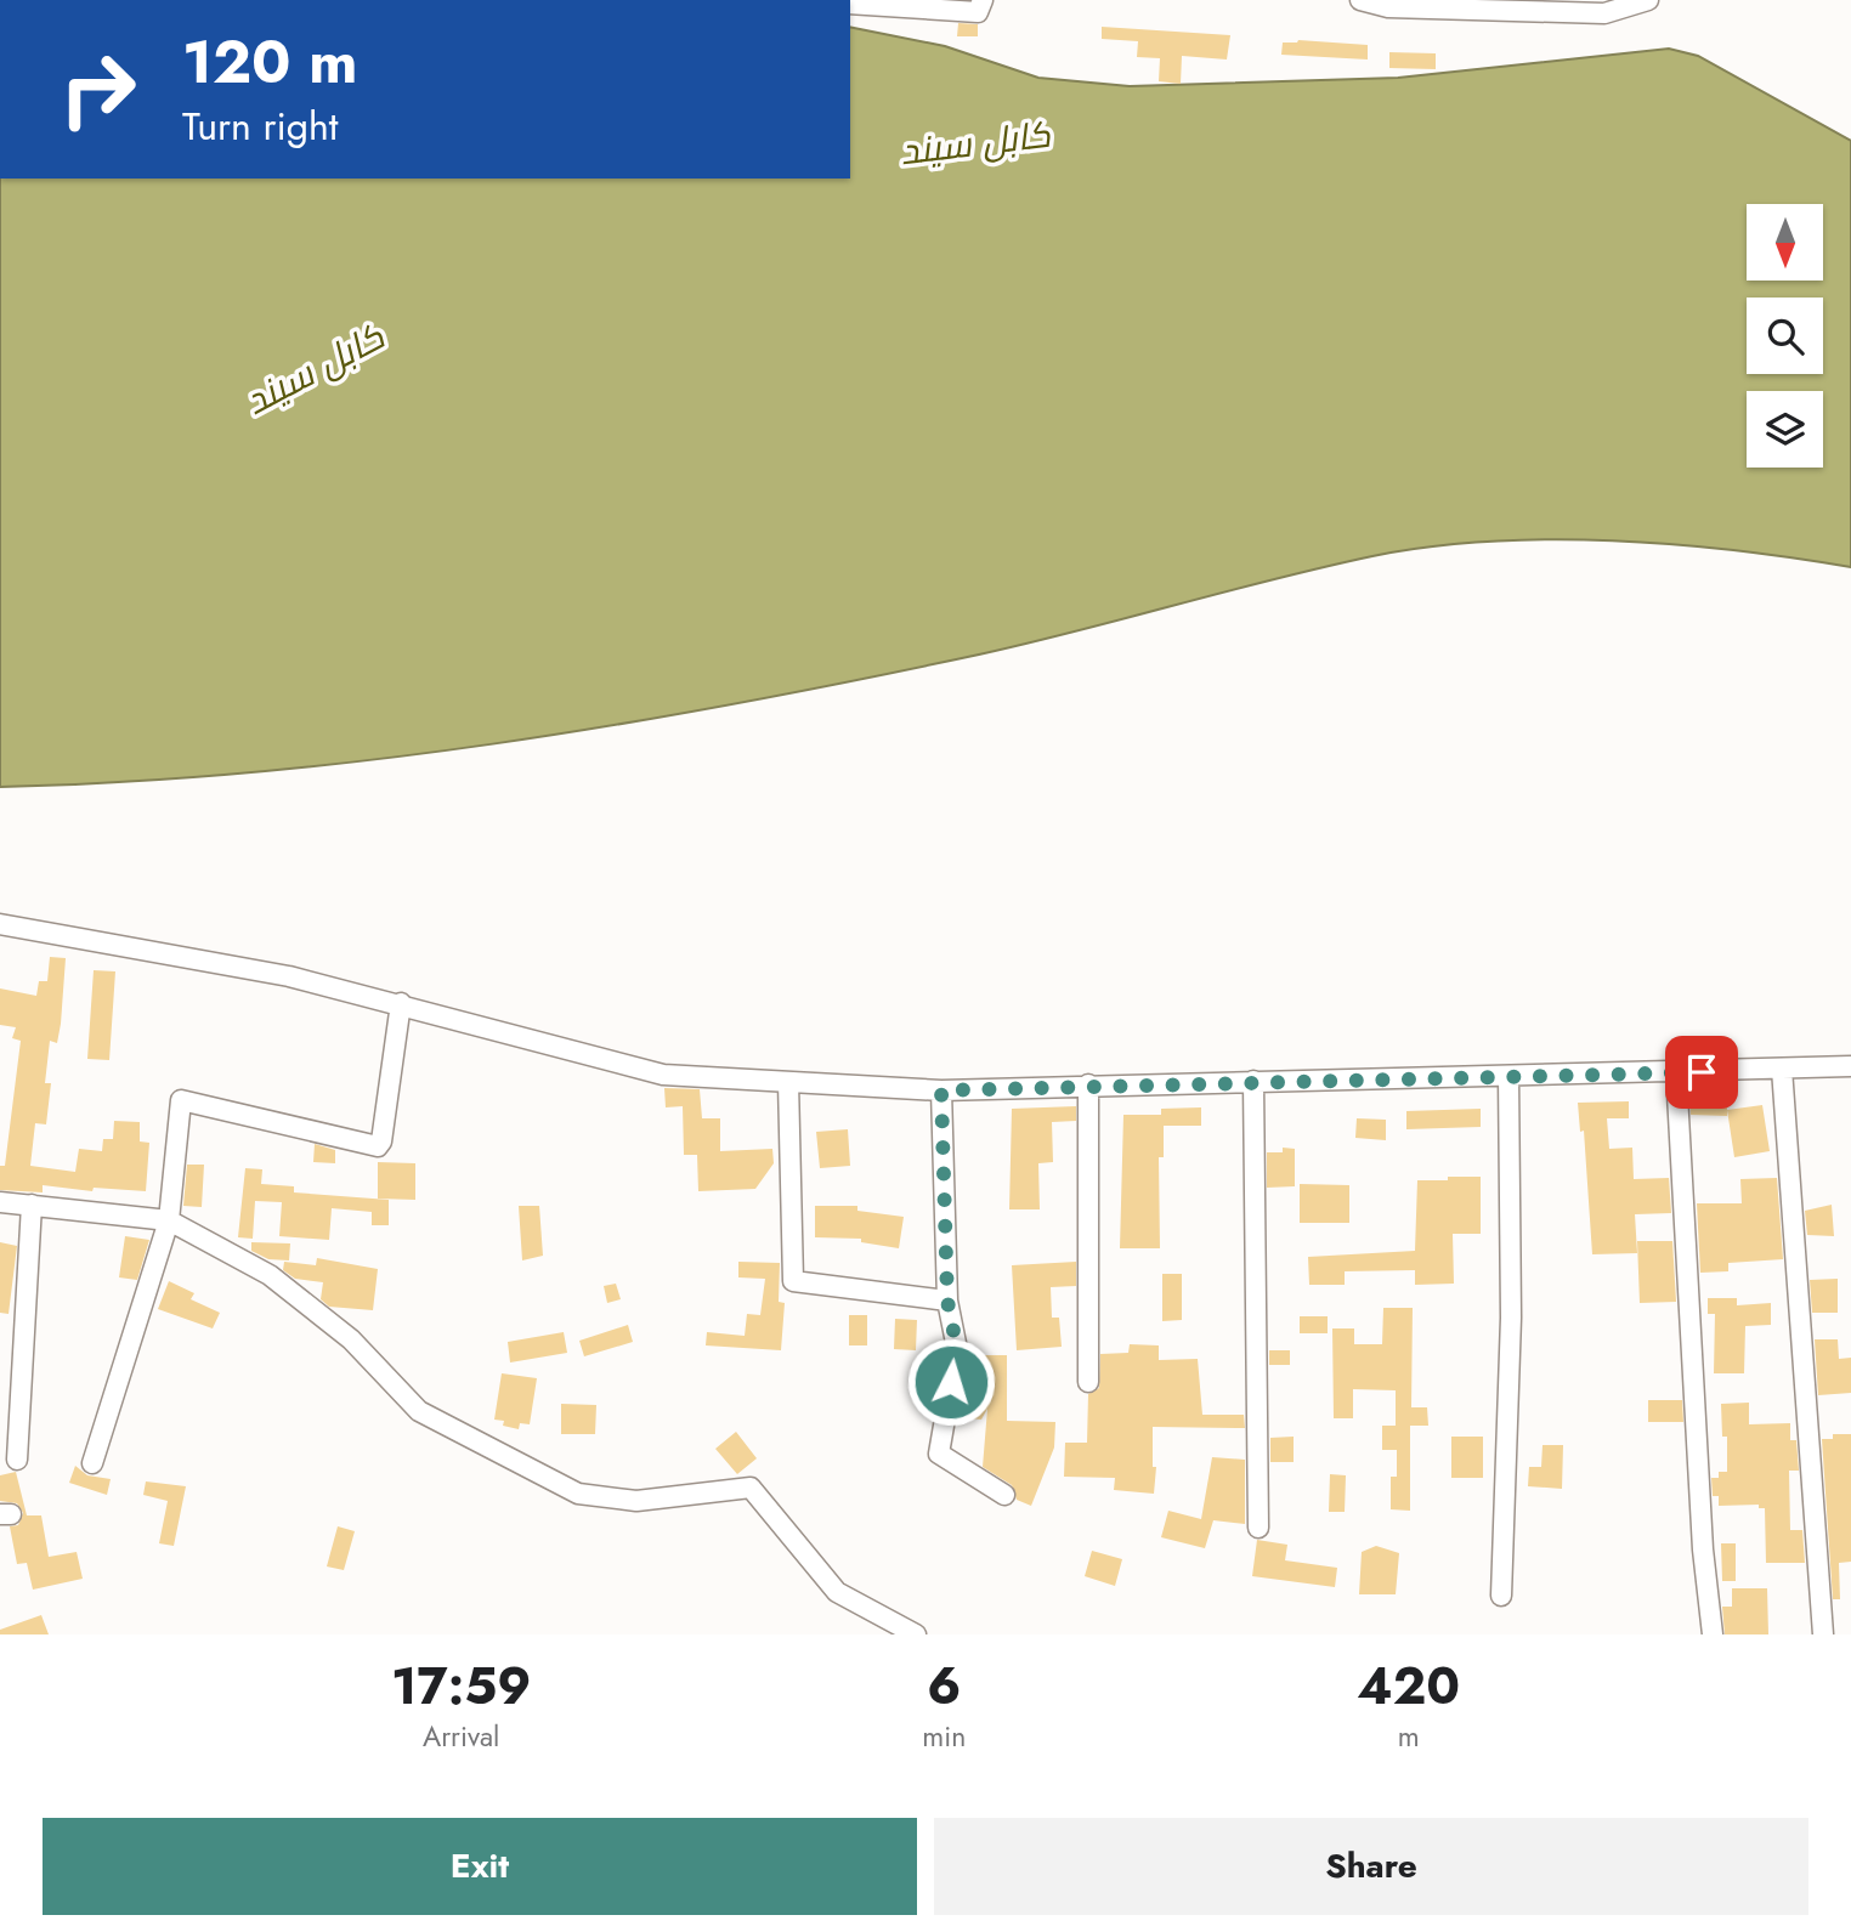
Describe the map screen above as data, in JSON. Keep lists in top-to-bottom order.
{
  "water": ["کابل سيند"],
  "north": "bottom",
  "page": {
    "turn": ["120 m", "Turn right"],
    "eta": [
      "17:59",
      "Arrival",
      "6",
      "min",
      "420",
      "m"
    ],
    "buttons": ["Exit", "Share"]
  }
}
